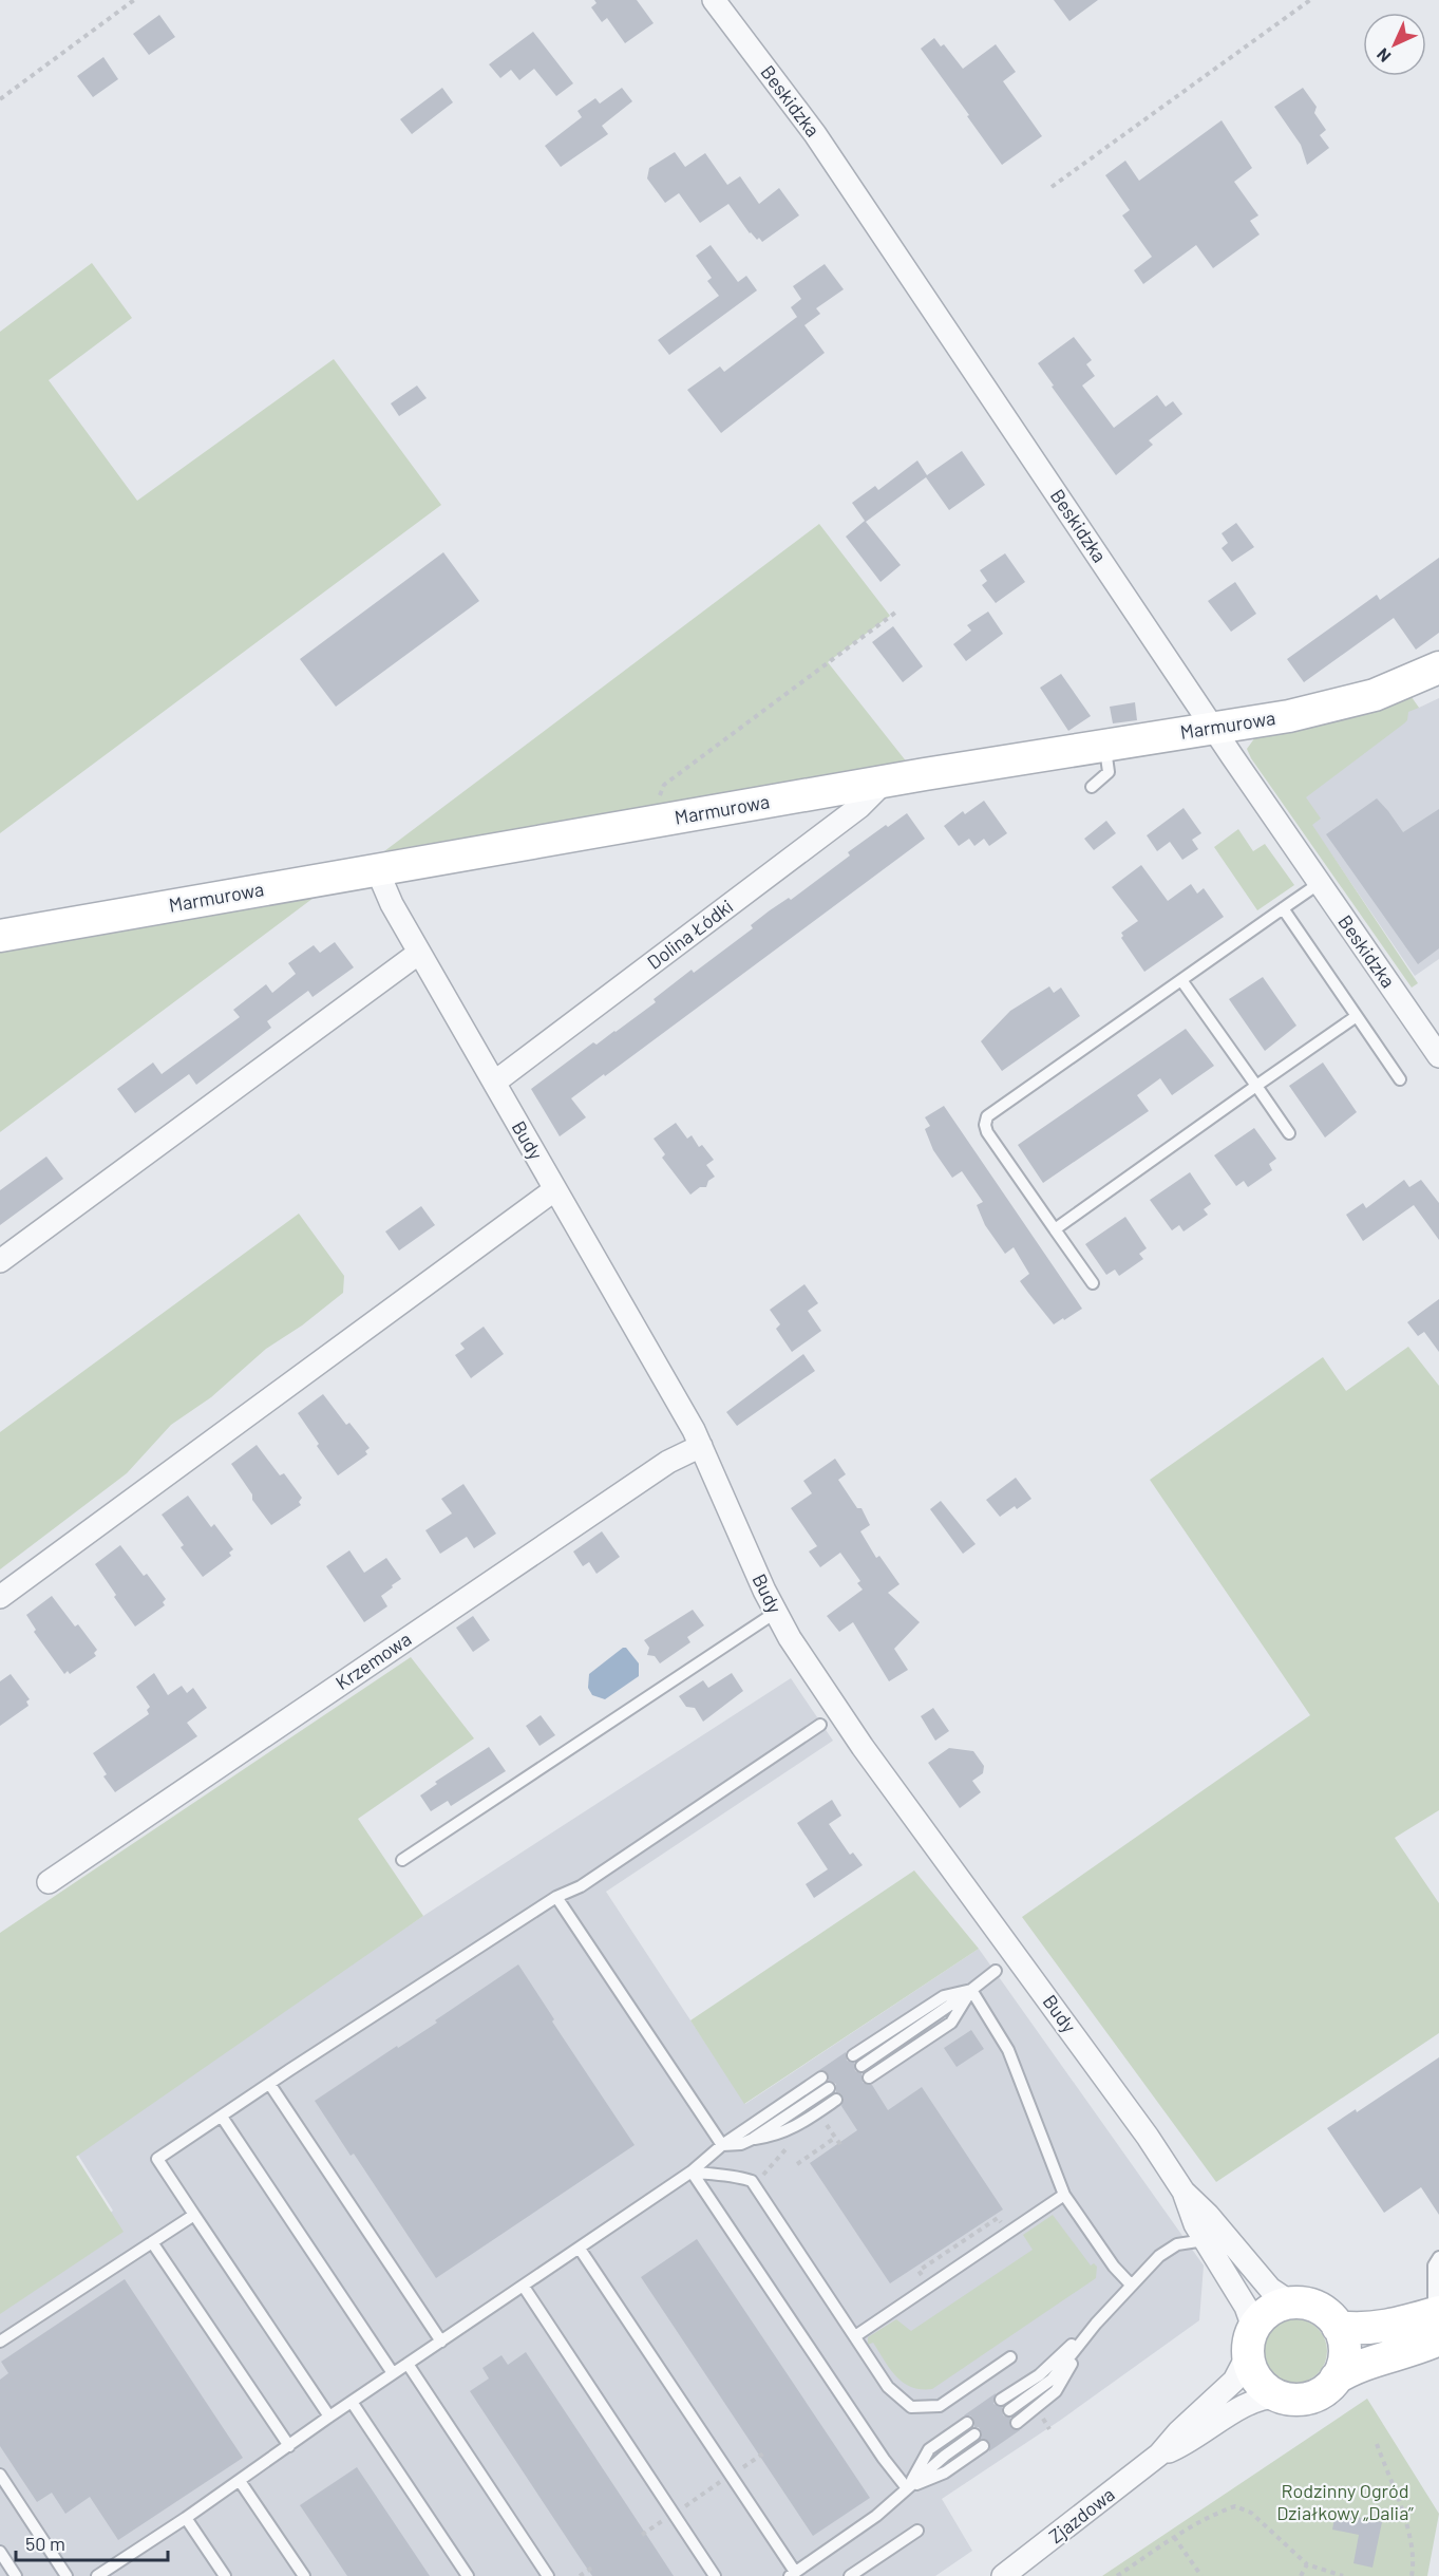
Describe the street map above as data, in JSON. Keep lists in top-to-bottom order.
{
  "streets": {
    "street": [
      "Beskidzka",
      "Marmurowa",
      "Dolina Łódki",
      "Budy",
      "Krzemowa",
      "Zjazdowa"
    ]
  },
  "crossings": [
    ["Beskidzka", "Marmurowa"],
    ["Marmurowa", "Dolina Łódki"],
    ["Marmurowa", "Budy"],
    ["Dolina Łódki", "Budy"],
    ["Budy", "Krzemowa"],
    ["Budy", "Zjazdowa"]
  ],
  "parks": ["Rodzinny Ogród Działkowy „Dalia”"],
  "scale_bar": "50 m",
  "north": "bottom left"
}
